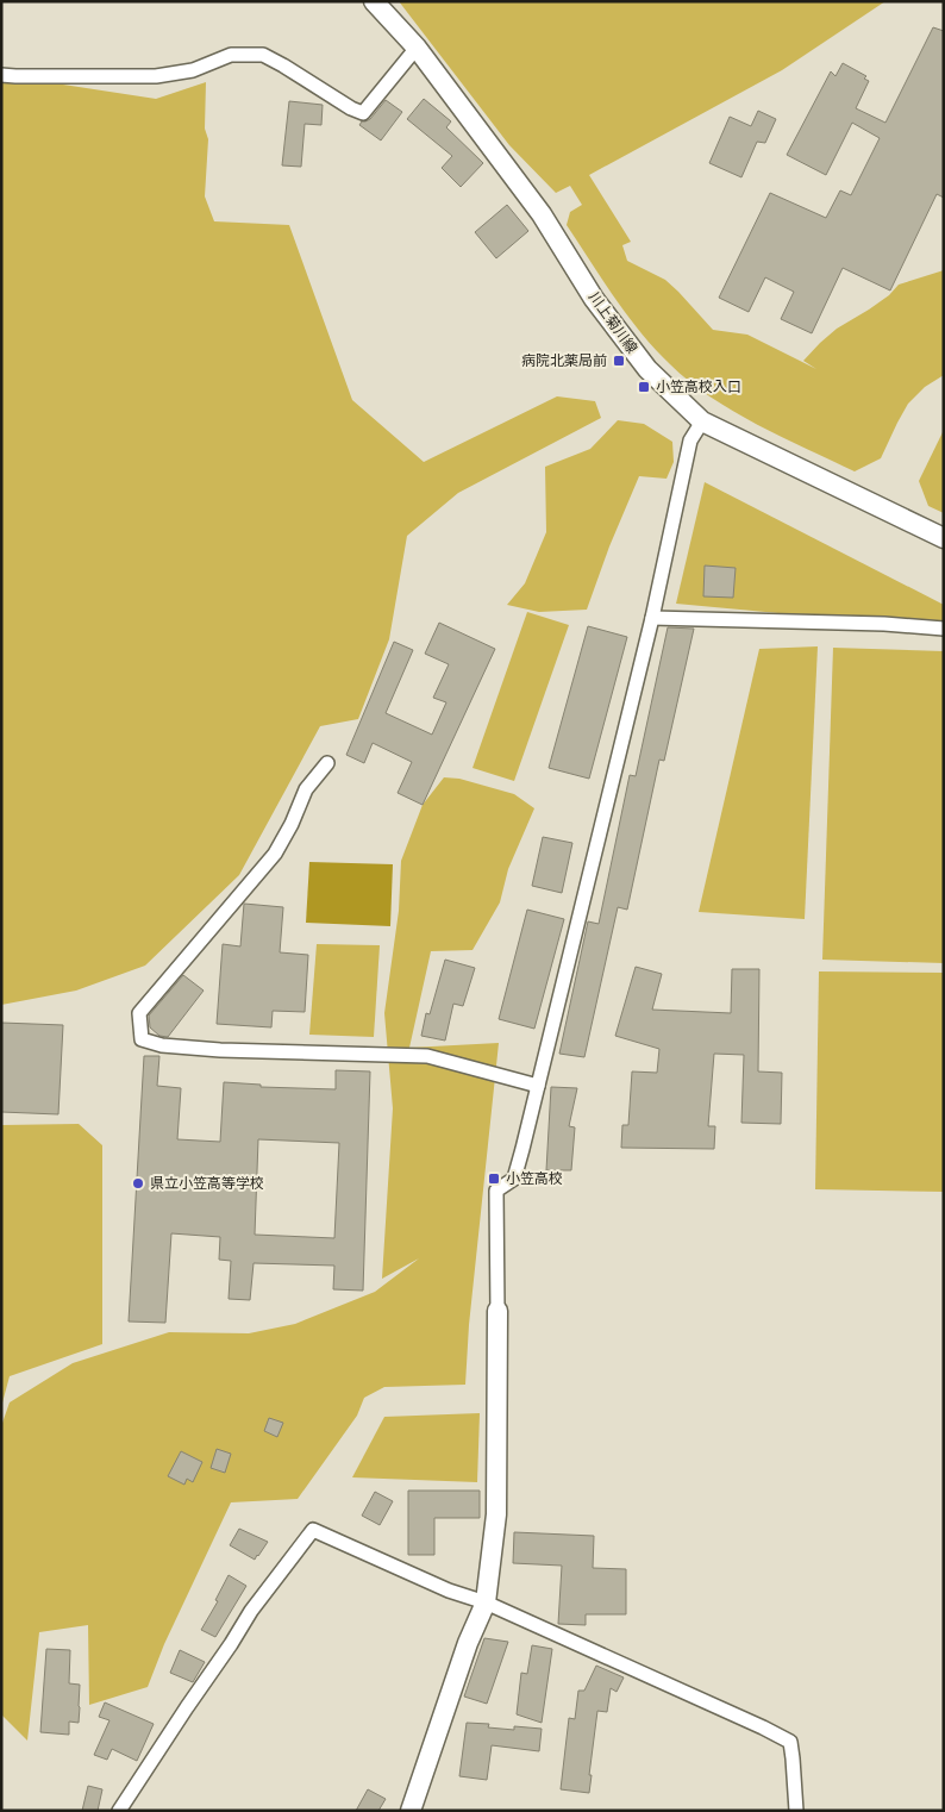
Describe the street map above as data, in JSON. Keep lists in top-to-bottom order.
{
  "streets": {
    "main road": ["川上菊川線"]
  },
  "places": {
    "transit": ["病院北薬局前", "小笠高校入口", "小笠高校"],
    "other": ["県立小笠高等学校"]
  }
}
